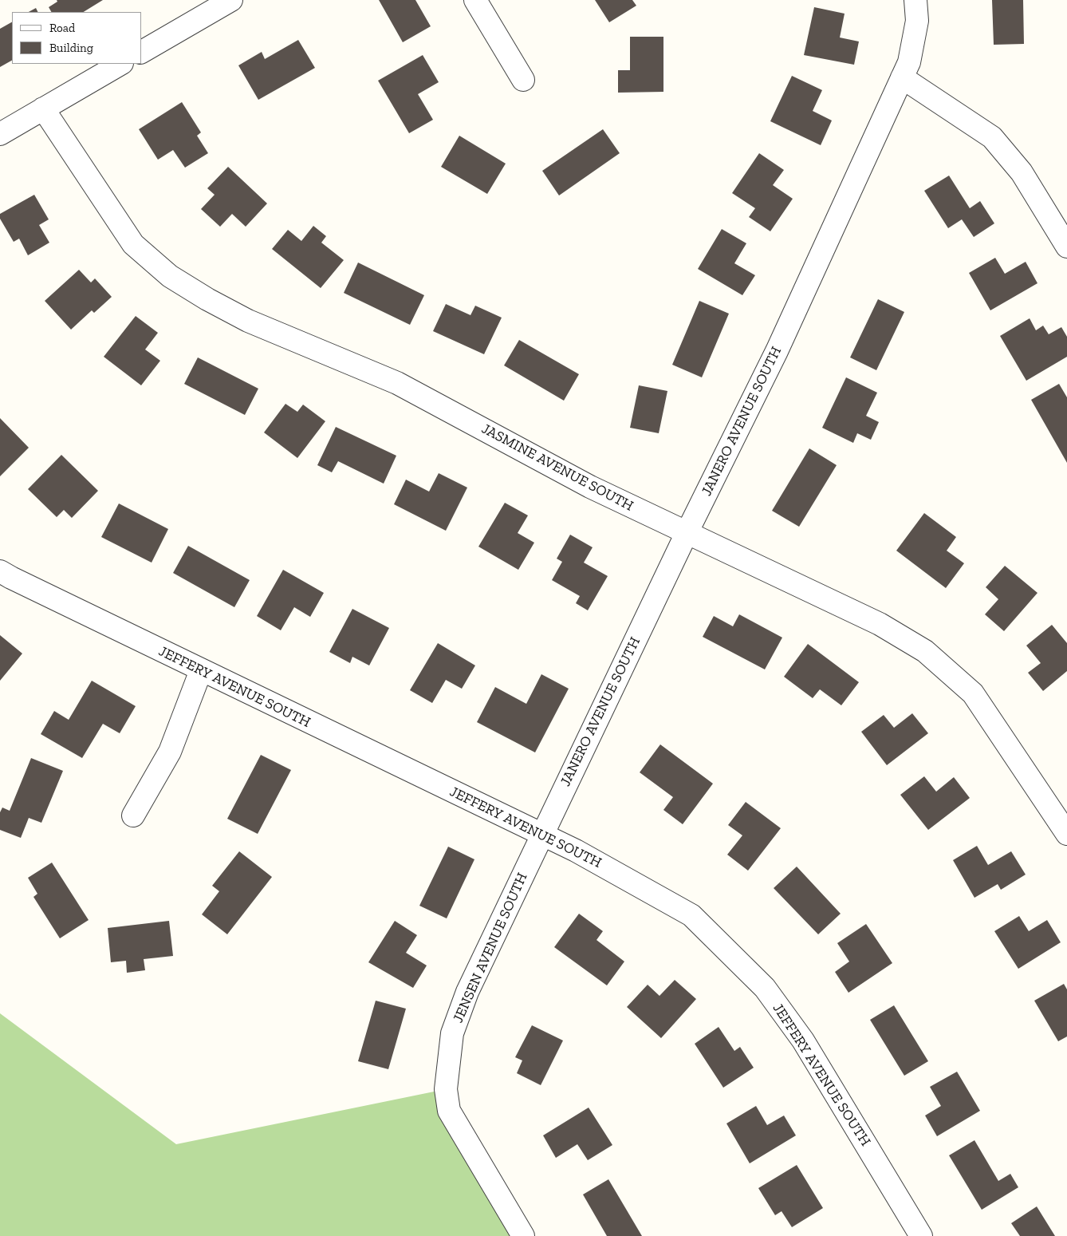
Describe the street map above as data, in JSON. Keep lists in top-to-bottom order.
{
  "streets": {
    "street": [
      "JANERO AVENUE SOUTH",
      "JASMINE AVENUE SOUTH",
      "JEFFERY AVENUE SOUTH",
      "JENSEN AVENUE SOUTH"
    ]
  },
  "crossings": [
    ["JANERO AVENUE SOUTH", "JASMINE AVENUE SOUTH"],
    ["JANERO AVENUE SOUTH", "JEFFERY AVENUE SOUTH"],
    ["JANERO AVENUE SOUTH", "JENSEN AVENUE SOUTH"],
    ["JEFFERY AVENUE SOUTH", "JENSEN AVENUE SOUTH"]
  ],
  "legend": ["Road", "Building"]
}
